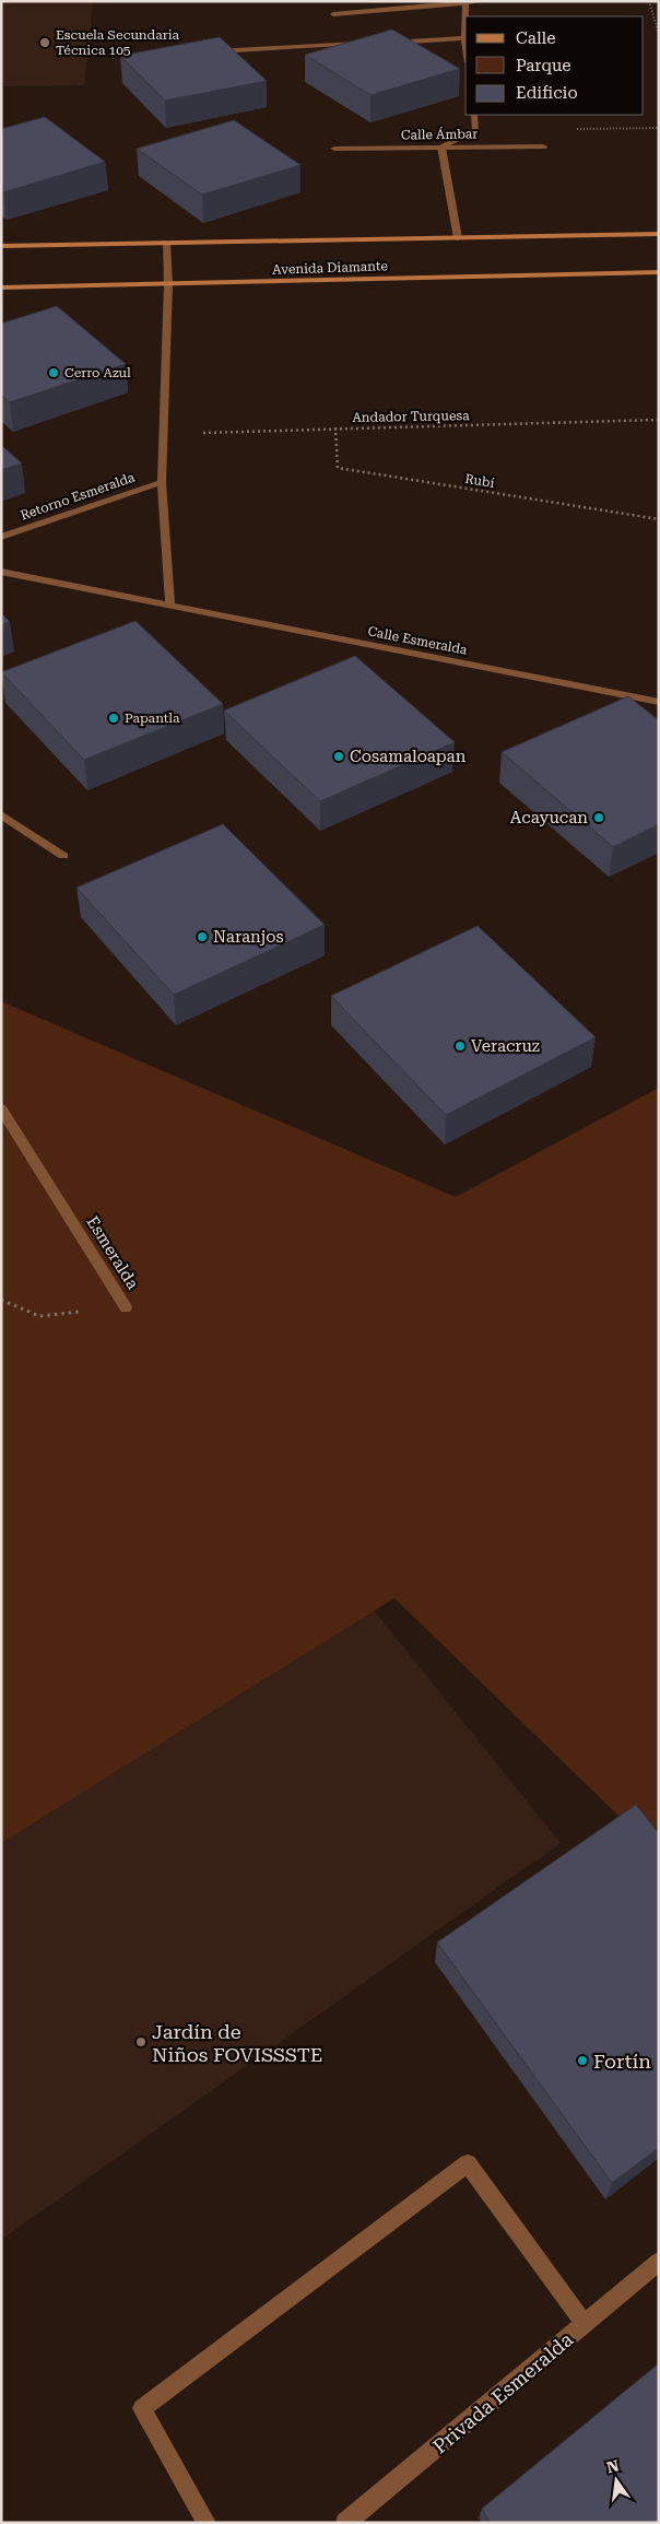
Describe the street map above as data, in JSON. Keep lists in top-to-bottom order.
{
  "streets": {
    "main road": ["Avenida Diamante"],
    "street": [
      "Calle Ámbar",
      "Retorno Esmeralda",
      "Calle Esmeralda",
      "Esmeralda",
      "Privada Esmeralda"
    ],
    "path": ["Andador Turquesa", "Rubí"]
  },
  "crossings": [
    ["Andador Turquesa", "Rubí"]
  ],
  "places": [
    "Escuela Secundaria Técnica 105",
    "Cerro Azul",
    "Papantla",
    "Cosamaloapan",
    "Acayucan",
    "Naranjos",
    "Veracruz",
    "Jardín de Niños FOVISSSTE",
    "Fortín"
  ],
  "legend": ["Calle", "Parque", "Edificio"],
  "north": "top"
}
